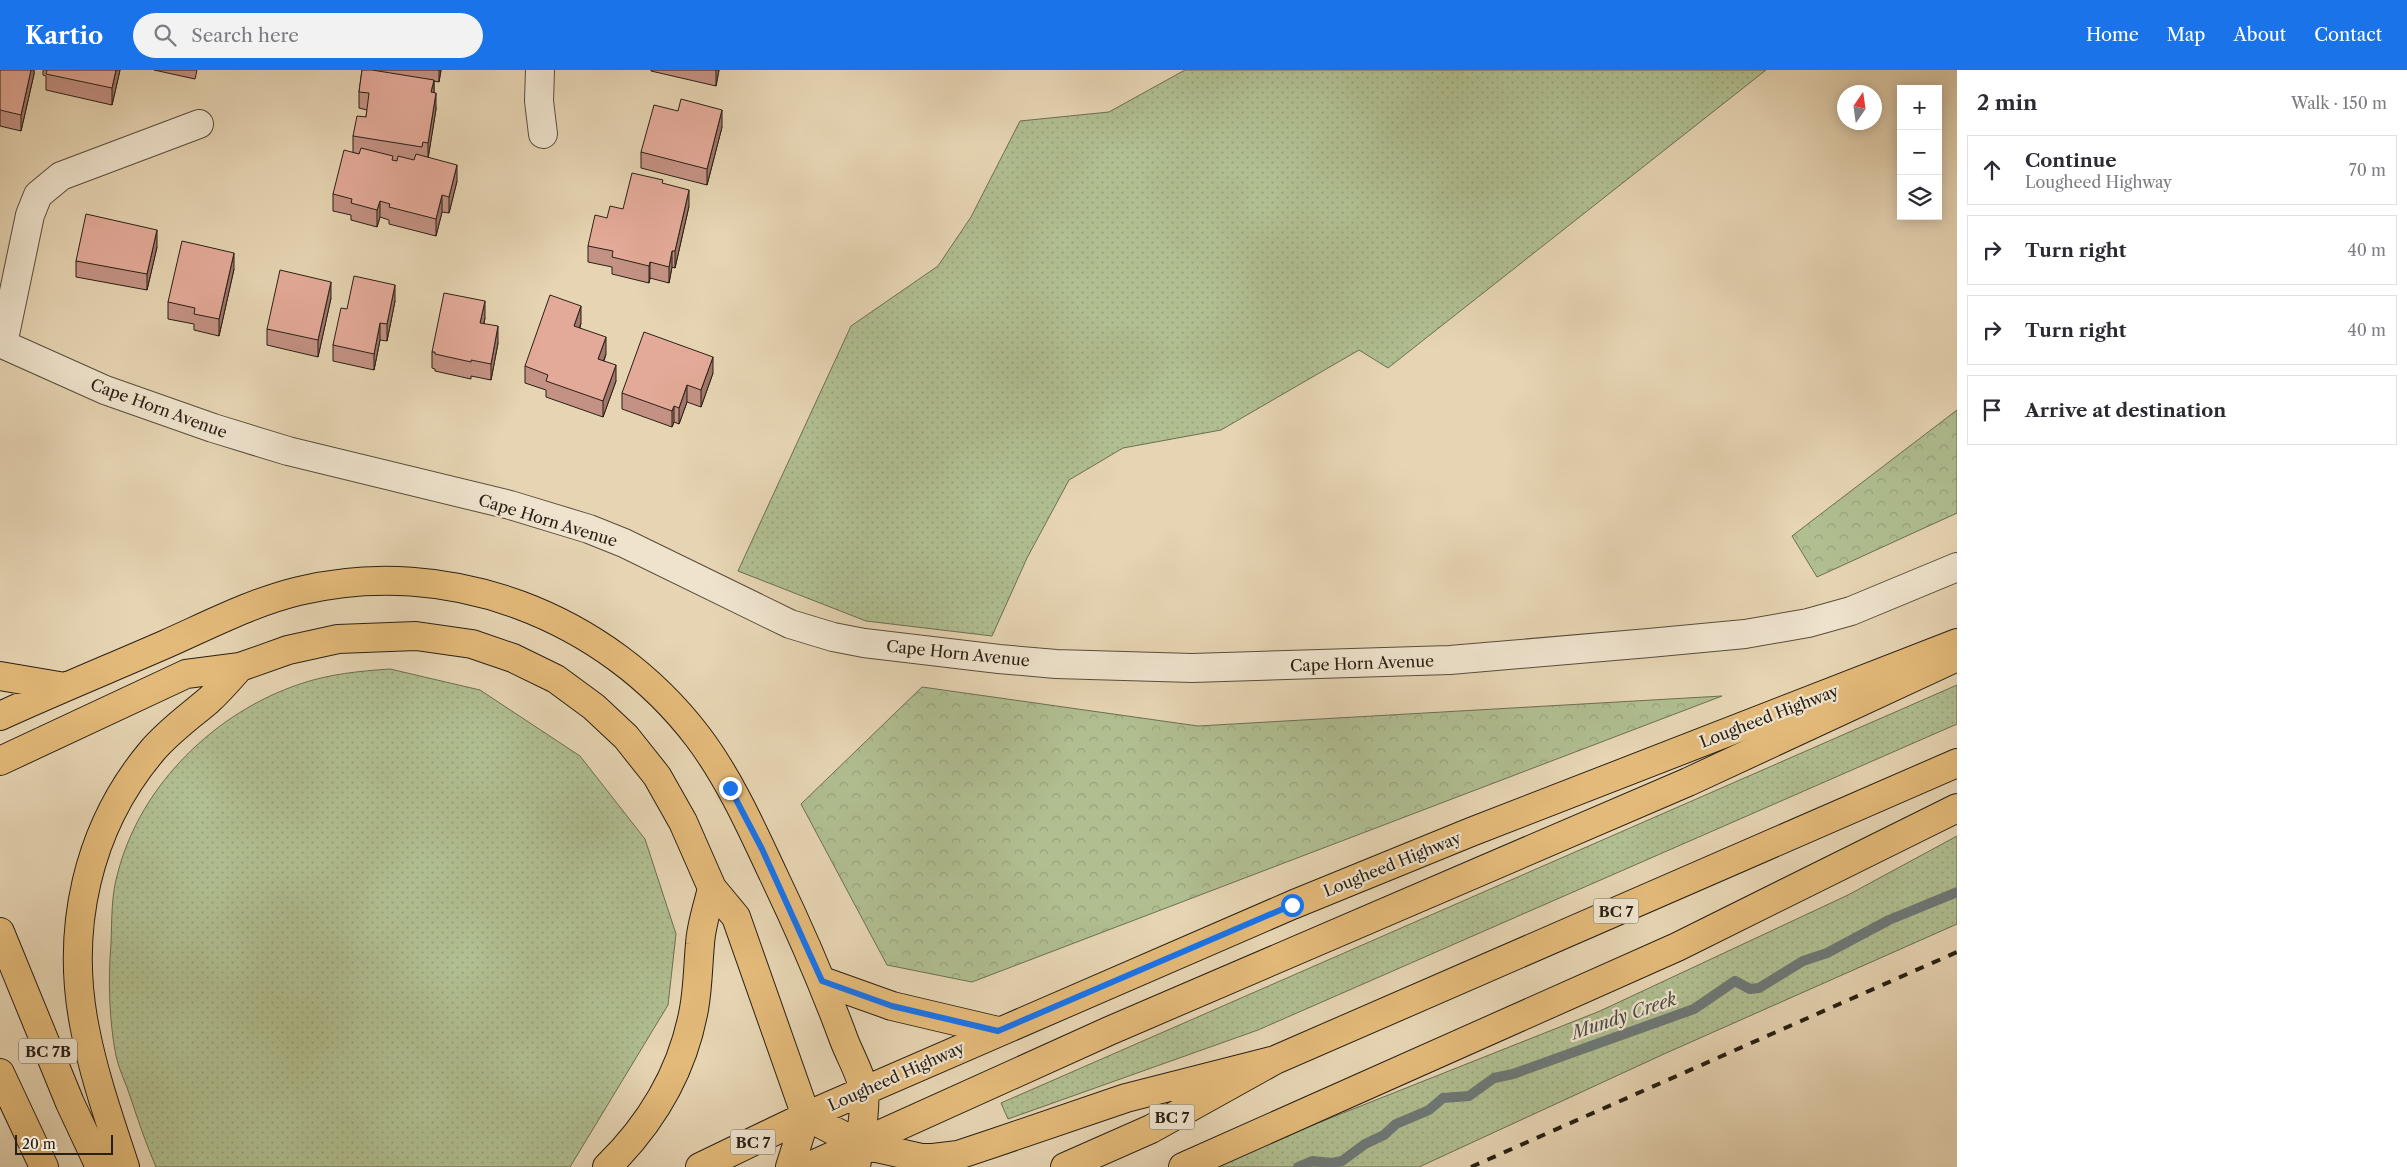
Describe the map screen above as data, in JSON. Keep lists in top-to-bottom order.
{
  "streets": {
    "main road": ["Lougheed Highway", "BC 7", "BC 7B"],
    "street": ["Cape Horn Avenue"]
  },
  "water": ["Mundy Creek"],
  "scale_bar": "20 m",
  "north": "top",
  "page": {
    "header": "Kartio",
    "search": "Search here",
    "nav": [
      "Home",
      "Map",
      "About",
      "Contact"
    ],
    "heading": ["2 min", "Walk · 150 m"],
    "map_buttons": ["+", "−"],
    "list": [
      ["Continue", "Lougheed Highway", "70 m"],
      ["Turn right", "40 m"],
      ["Turn right", "40 m"],
      "Arrive at destination"
    ],
    "scale": "20 m"
  }
}
